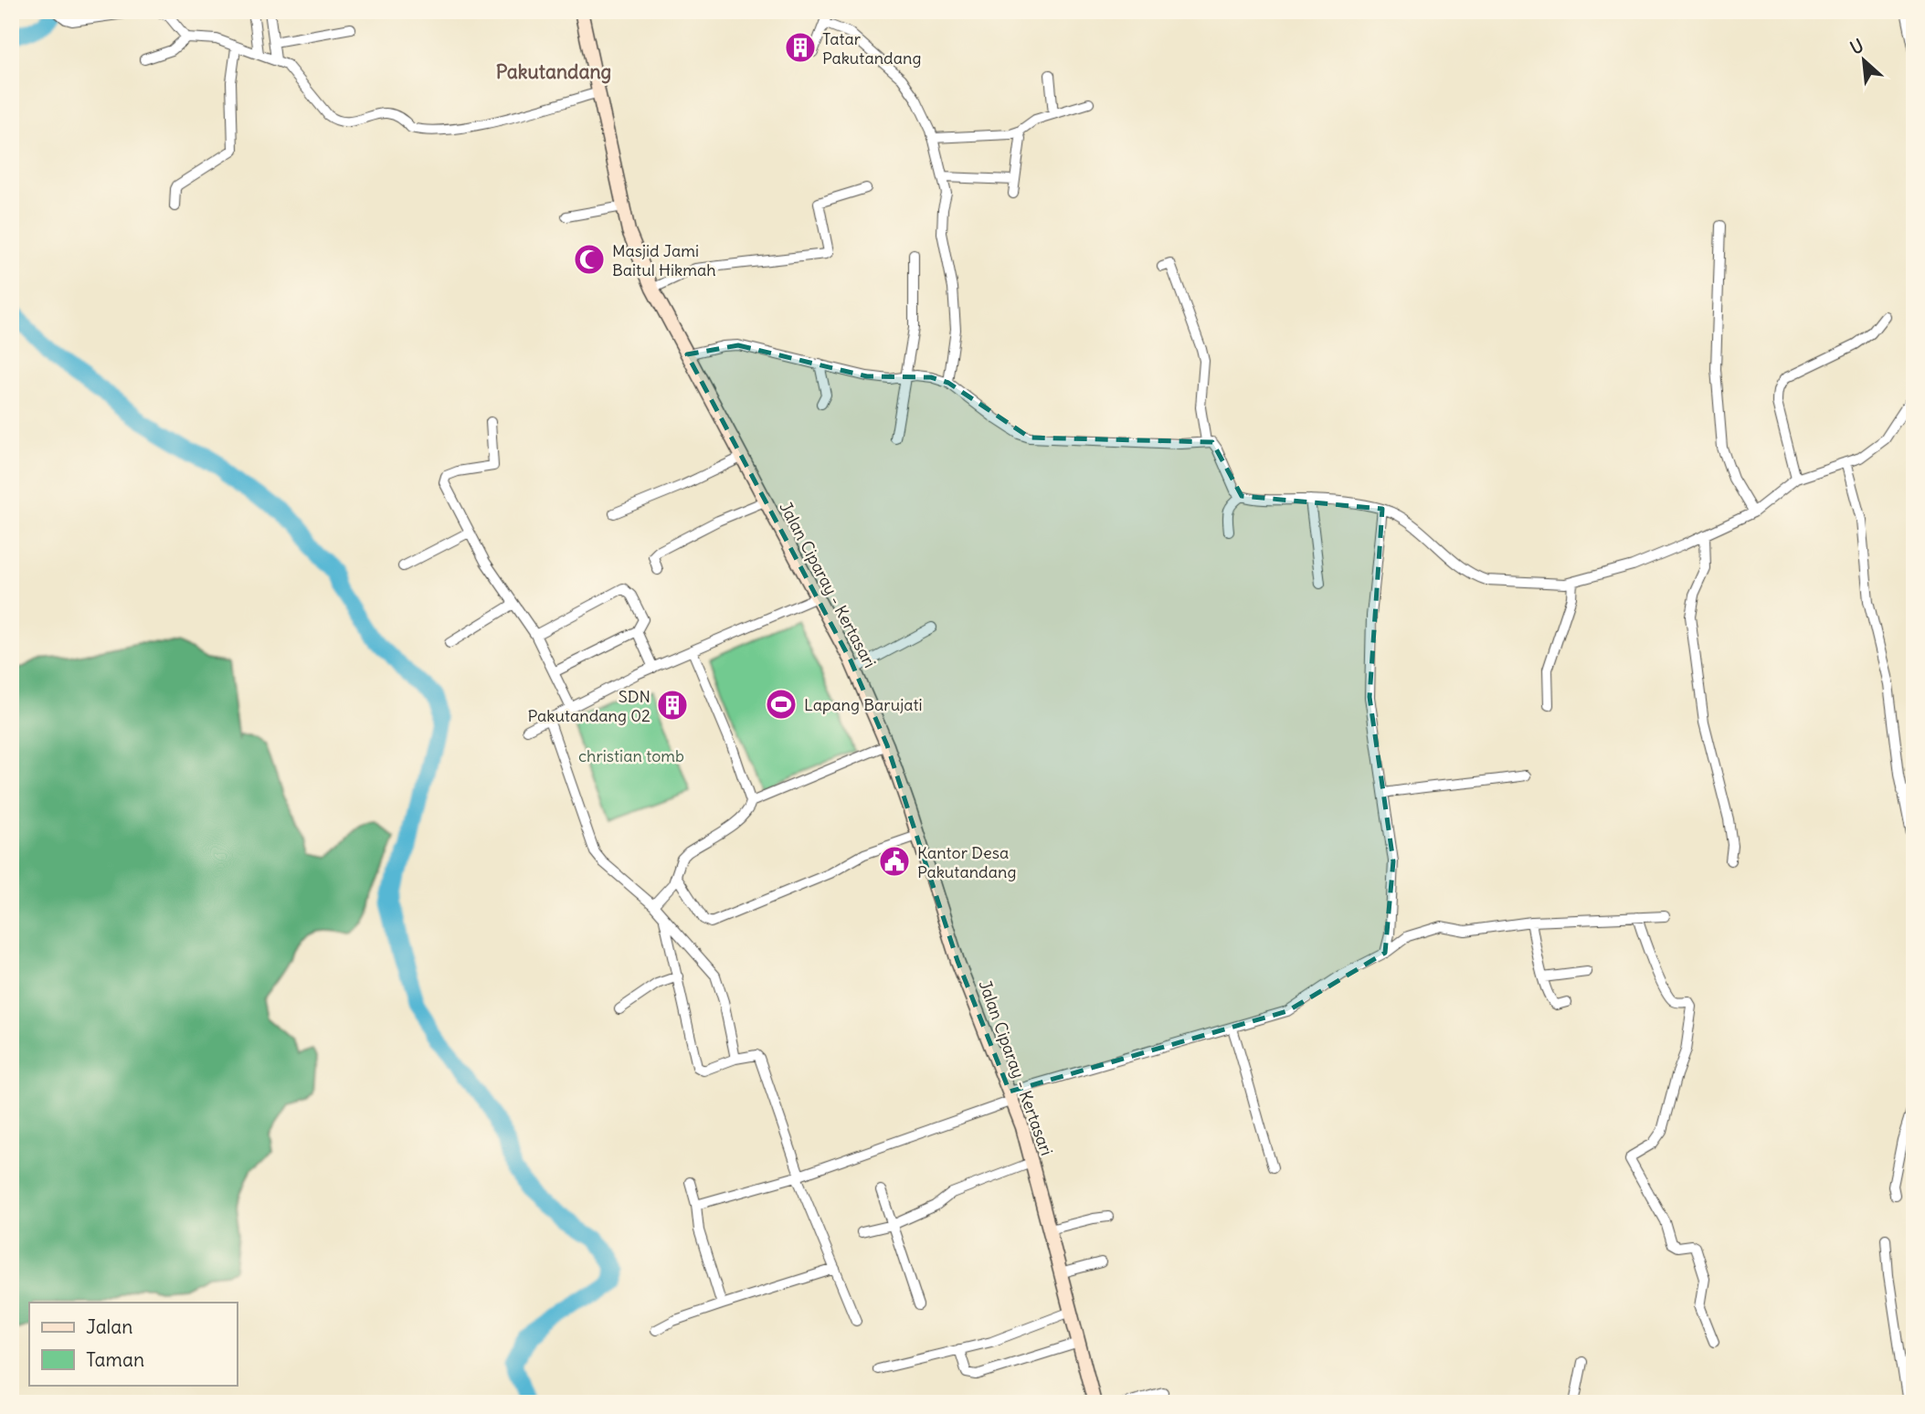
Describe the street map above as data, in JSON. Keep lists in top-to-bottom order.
{
  "streets": {
    "main road": ["Jalan Ciparay - Kertasari"]
  },
  "districts": ["Pakutandang"],
  "parks": ["christian tomb"],
  "places": {
    "building": ["Tatar Pakutandang", "SDN Pakutandang 02"],
    "mosque": ["Masjid Jami Baitul Hikmah"],
    "sports": ["Lapang Barujati"],
    "public building": ["Kantor Desa Pakutandang"]
  },
  "legend": ["Jalan", "Taman"],
  "north": "top left"
}
